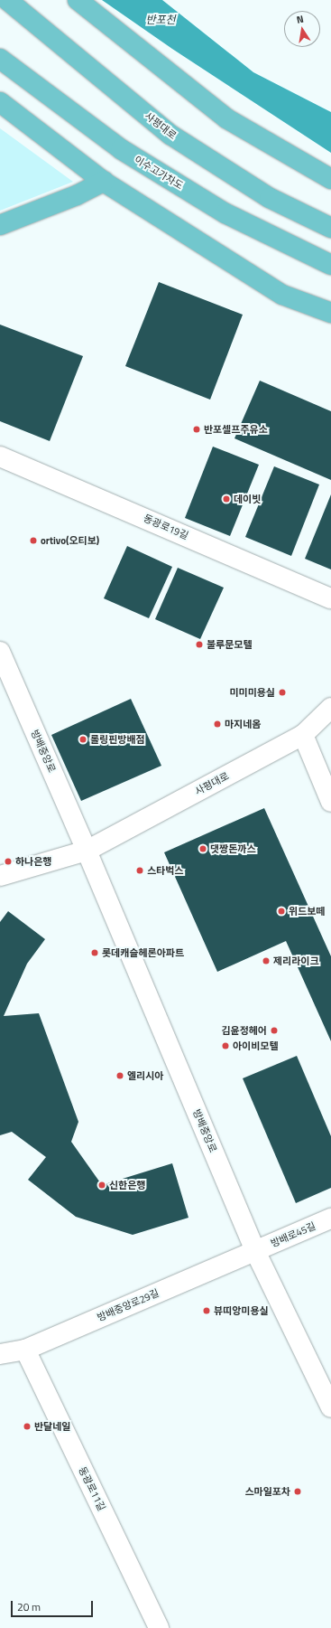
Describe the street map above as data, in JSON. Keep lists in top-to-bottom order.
{
  "streets": {
    "main road": ["사평대로", "이수고가차도"],
    "street": [
      "동광로19길",
      "방배중앙로",
      "방배로45길",
      "방배중앙로29길",
      "동광로11길"
    ]
  },
  "crossings": [
    ["사평대로", "방배중앙로"],
    ["방배중앙로", "방배로45길"],
    ["방배중앙로", "방배중앙로29길"],
    ["방배로45길", "방배중앙로29길"],
    ["방배중앙로29길", "동광로11길"]
  ],
  "water": ["반포천"],
  "places": [
    "반포셀프주유소",
    "데이빗",
    "ortivo(오티보)",
    "불루문모텔",
    "미미미용실",
    "마지네옴",
    "롤링핀방배점",
    "댓짱돈까스",
    "하나은행",
    "스타벅스",
    "위드보떼",
    "롯데캐슬헤론아파트",
    "제리라이크",
    "김윤정헤어",
    "아이비모텔",
    "엘리시아",
    "신한은행",
    "뷰띠앙미용실",
    "반달네일",
    "스마일포차"
  ],
  "scale_bar": "20 m",
  "north": "top"
}
